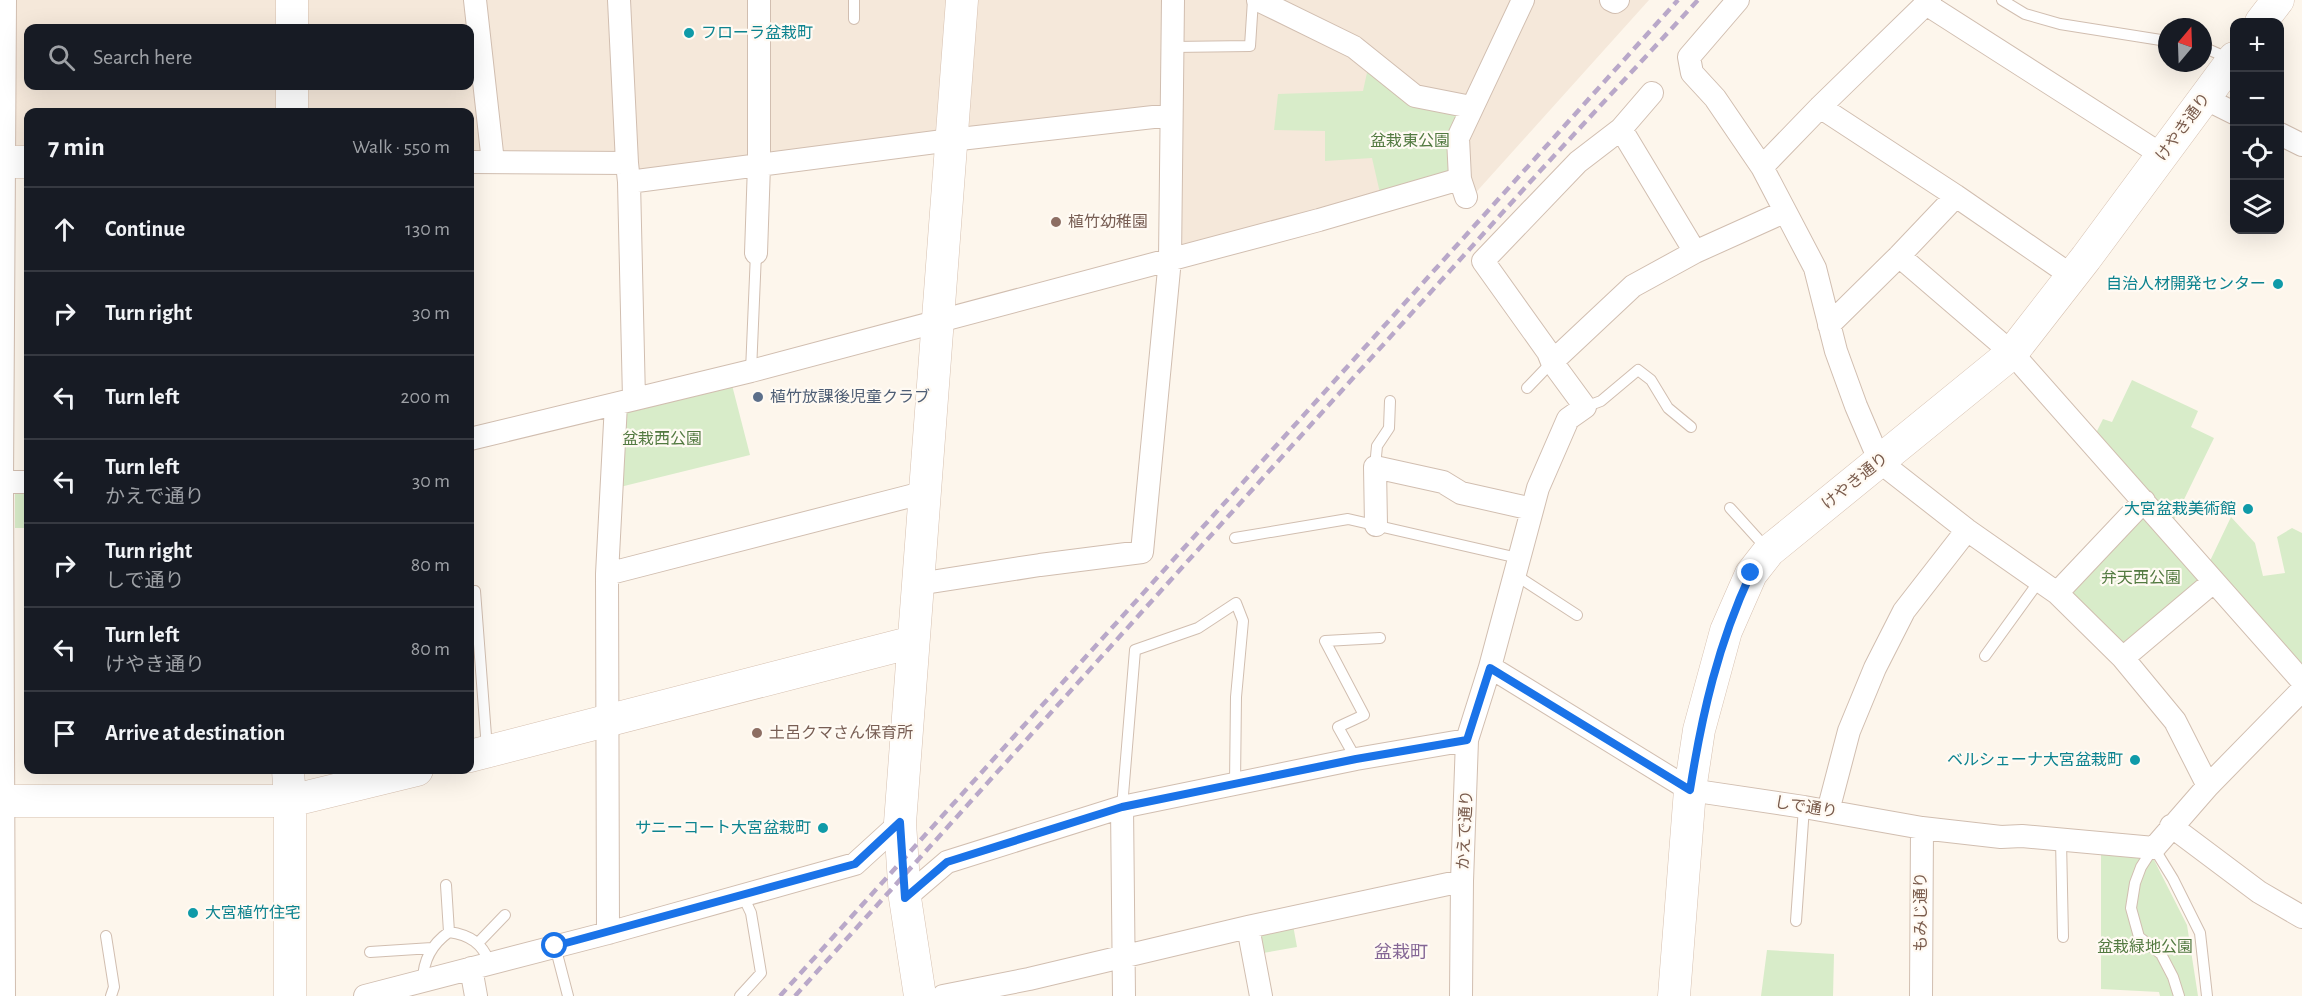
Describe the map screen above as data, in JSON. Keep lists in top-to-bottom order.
{
  "streets": {
    "street": [
      "けやき通り",
      "しで通り",
      "かえで通り",
      "もみじ通り"
    ]
  },
  "crossings": [
    ["けやき通り", "しで通り"],
    ["しで通り", "かえで通り"],
    ["しで通り", "もみじ通り"]
  ],
  "districts": ["盆栽町"],
  "parks": [
    "盆栽東公園",
    "盆栽西公園",
    "弁天西公園",
    "盆栽緑地公園"
  ],
  "places": [
    "フローラ盆栽町",
    "植竹幼稚園",
    "自治人材開発センター",
    "植竹放課後児童クラブ",
    "大宮盆栽美術館",
    "土呂クマさん保育所",
    "ベルシェーナ大宮盆栽町",
    "サニーコート大宮盆栽町",
    "大宮植竹住宅"
  ],
  "north": "top",
  "page": {
    "map_buttons": ["+", "−"],
    "search": "Search here",
    "heading": ["7 min", "Walk · 550 m"],
    "list": [
      ["Continue", "130 m"],
      ["Turn right", "30 m"],
      ["Turn left", "200 m"],
      ["Turn left", "かえで通り", "30 m"],
      ["Turn right", "しで通り", "80 m"],
      ["Turn left", "けやき通り", "80 m"],
      "Arrive at destination"
    ]
  }
}
